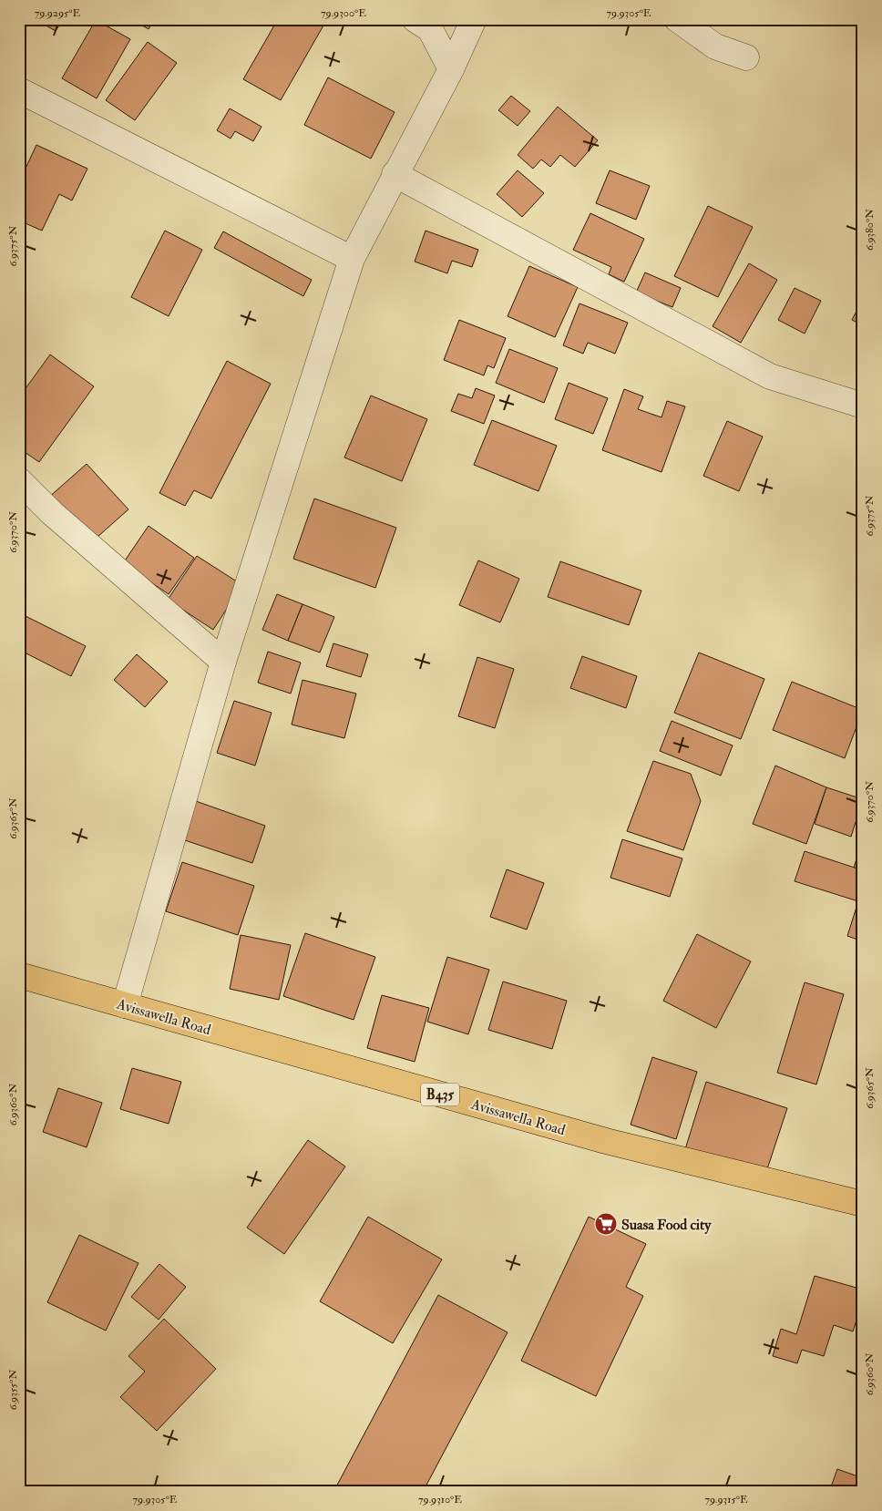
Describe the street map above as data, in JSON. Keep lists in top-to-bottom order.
{
  "streets": {
    "main road": ["Avissawella Road", "B435"]
  },
  "places": {
    "supermarket": ["Suasa Food city"]
  },
  "coordinates": [
    "79.9295°E",
    "79.9300°E",
    "79.9305°E",
    "6.9380°N",
    "6.9375°N",
    "6.9370°N",
    "6.9365°N",
    "6.9360°N",
    "6.9355°N",
    "79.9310°E",
    "79.9315°E"
  ]
}
